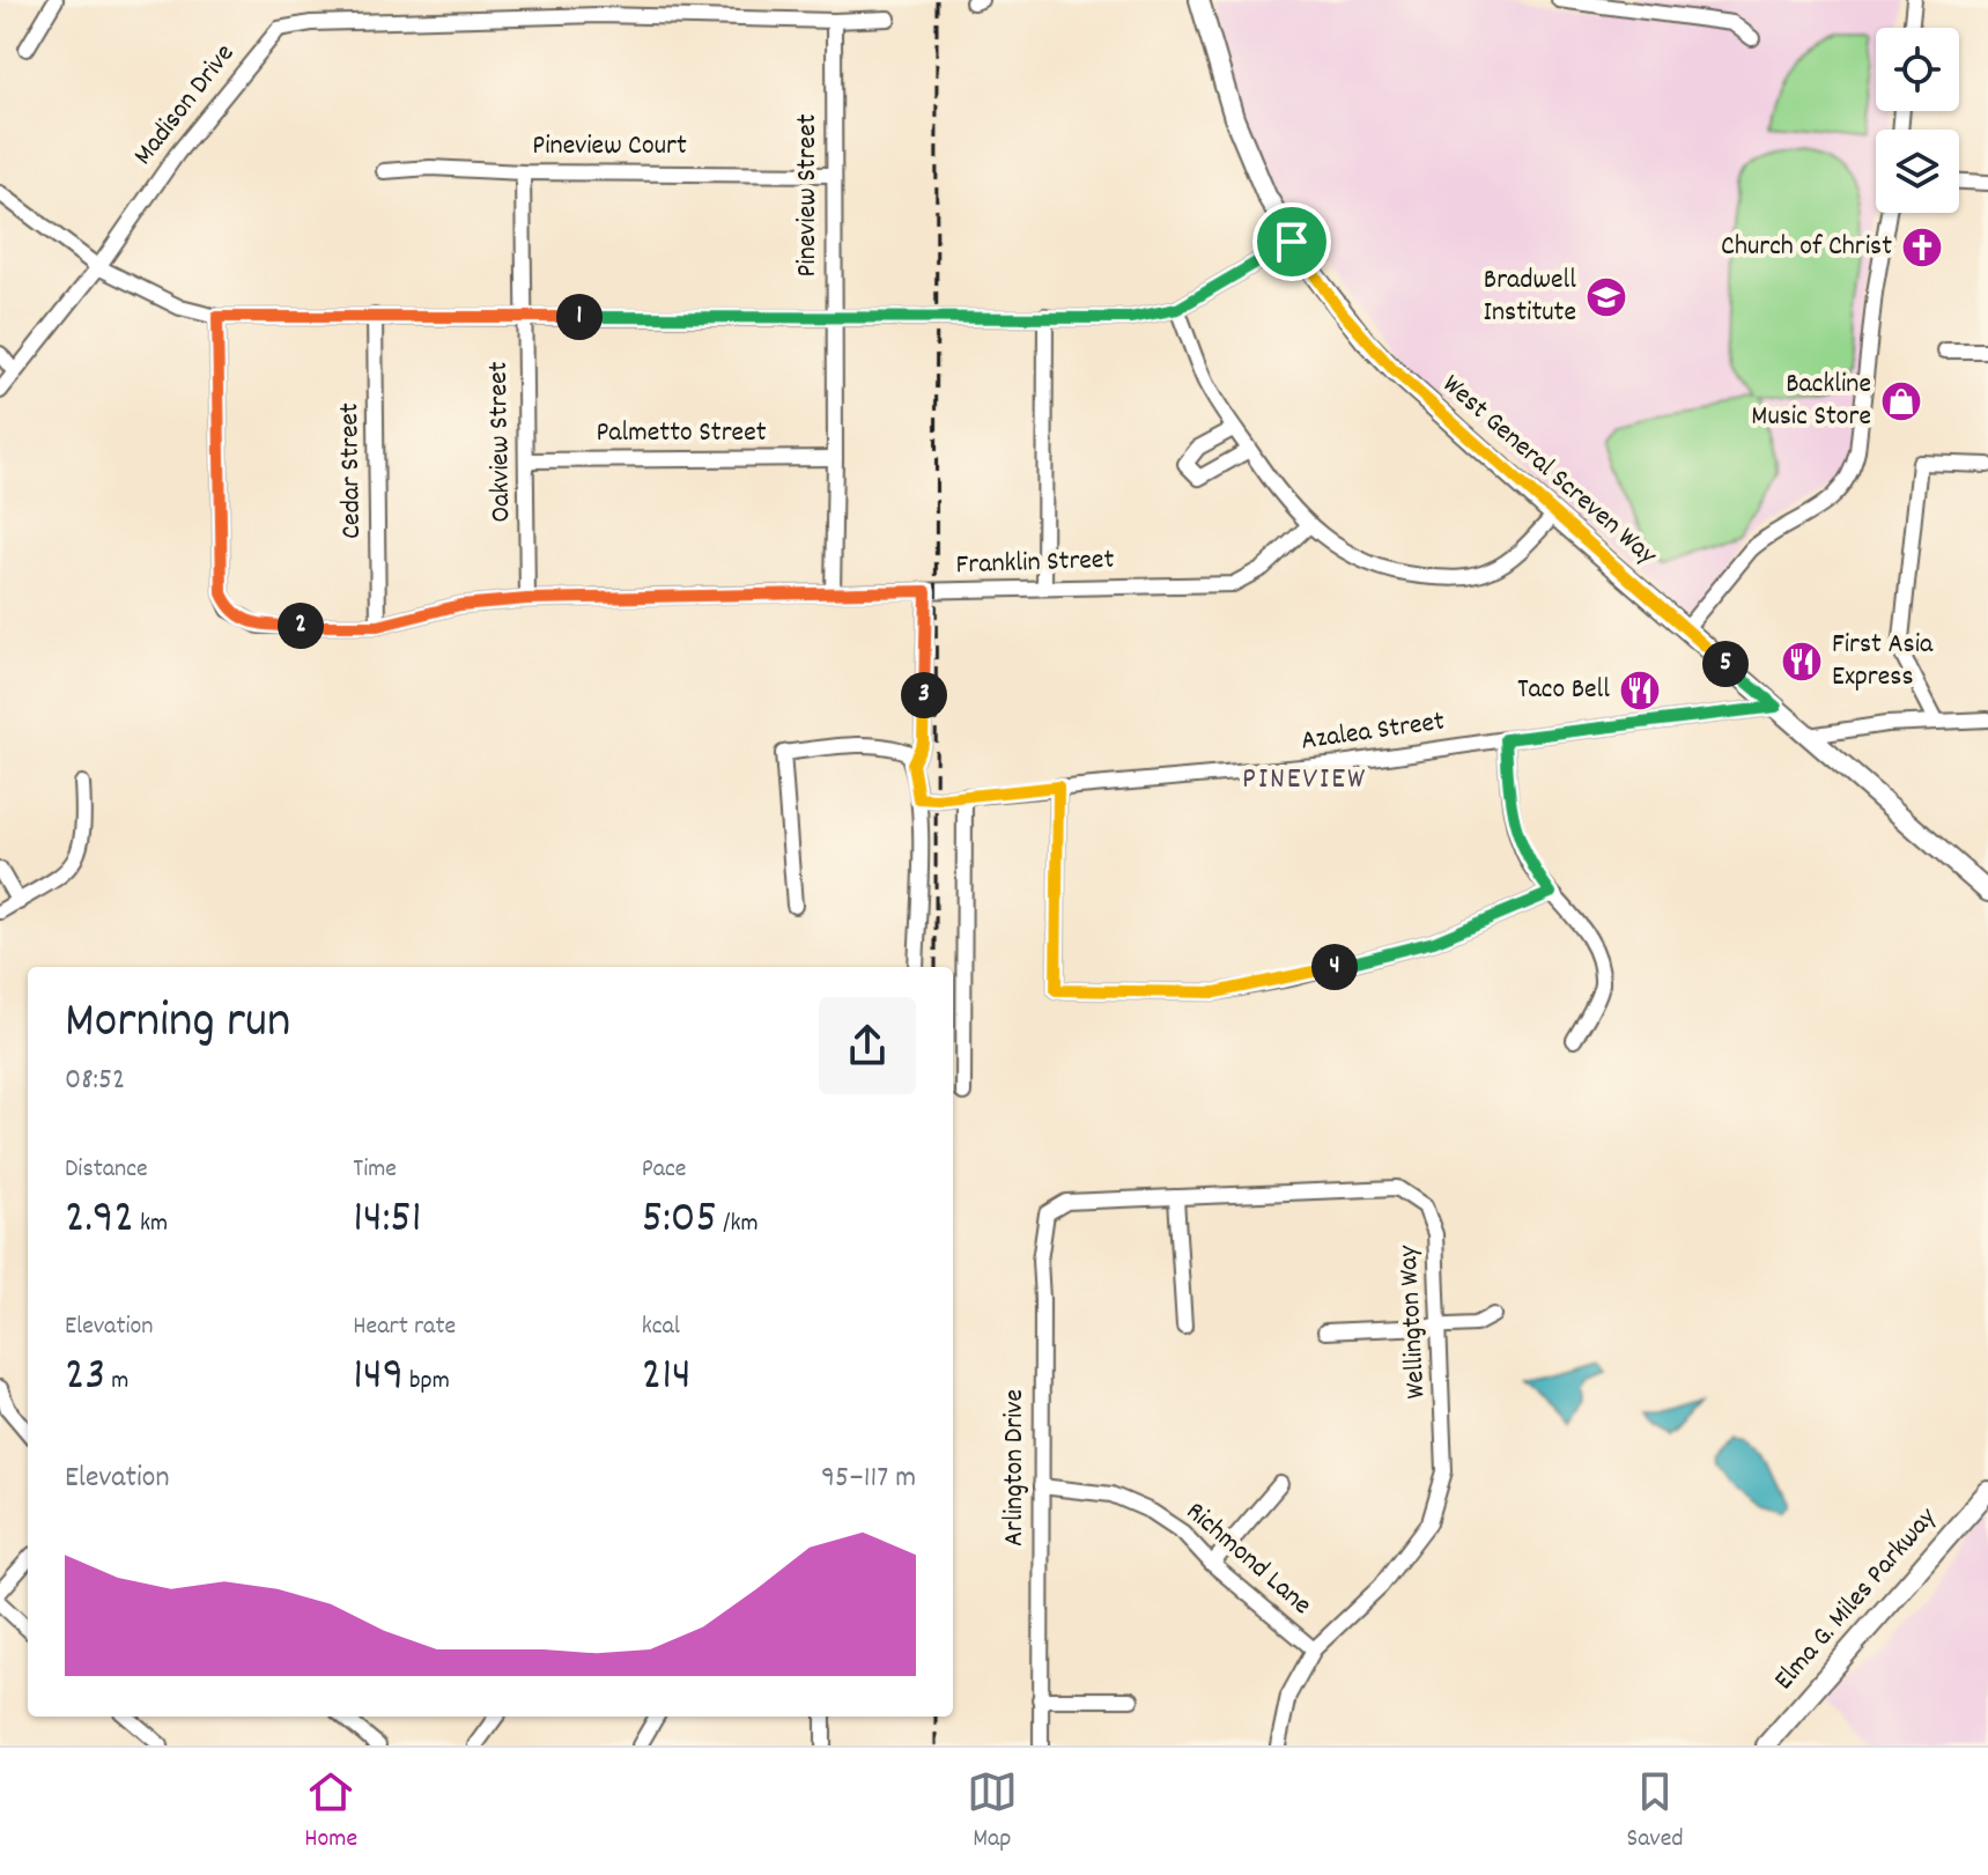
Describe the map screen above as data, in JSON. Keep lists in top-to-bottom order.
{
  "streets": {
    "main road": ["West General Screven Way", "Elma G. Miles Parkway"],
    "street": [
      "Madison Drive",
      "Pineview Court",
      "Pineview Street",
      "Palmetto Street",
      "Oakview Street",
      "Cedar Street",
      "Franklin Street",
      "Azalea Street",
      "Wellington Way",
      "Arlington Drive",
      "Richmond Lane"
    ]
  },
  "crossings": [
    ["Madison Drive", "Pineview Street"],
    ["Pineview Court", "Pineview Street"],
    ["Pineview Court", "Oakview Street"],
    ["Pineview Street", "Palmetto Street"],
    ["Pineview Street", "Franklin Street"],
    ["Palmetto Street", "Oakview Street"],
    ["Oakview Street", "Franklin Street"],
    ["Cedar Street", "Franklin Street"],
    ["West General Screven Way", "Azalea Street"],
    ["Wellington Way", "Arlington Drive"],
    ["Wellington Way", "Richmond Lane"],
    ["Arlington Drive", "Richmond Lane"]
  ],
  "districts": ["PINEVIEW"],
  "places": {
    "church": ["Church of Christ"],
    "school or university": ["Bradwell Institute"],
    "shop": ["Backline Music Store"],
    "restaurant": ["First Asia Express", "Taco Bell"]
  },
  "page": {
    "pins": [
      "1",
      "2",
      "5",
      "3",
      "4"
    ],
    "heading": ["Morning run", "08:52"],
    "stats": [
      ["Distance", "2.92 km"],
      ["Time", "14:51"],
      ["Pace", "5:05 /km"],
      ["Elevation", "23 m"],
      ["Heart rate", "149 bpm"],
      ["kcal", "214"]
    ],
    "chart": ["Elevation", "95–117 m"],
    "tabs": ["Home", "Map", "Saved"]
  }
}
